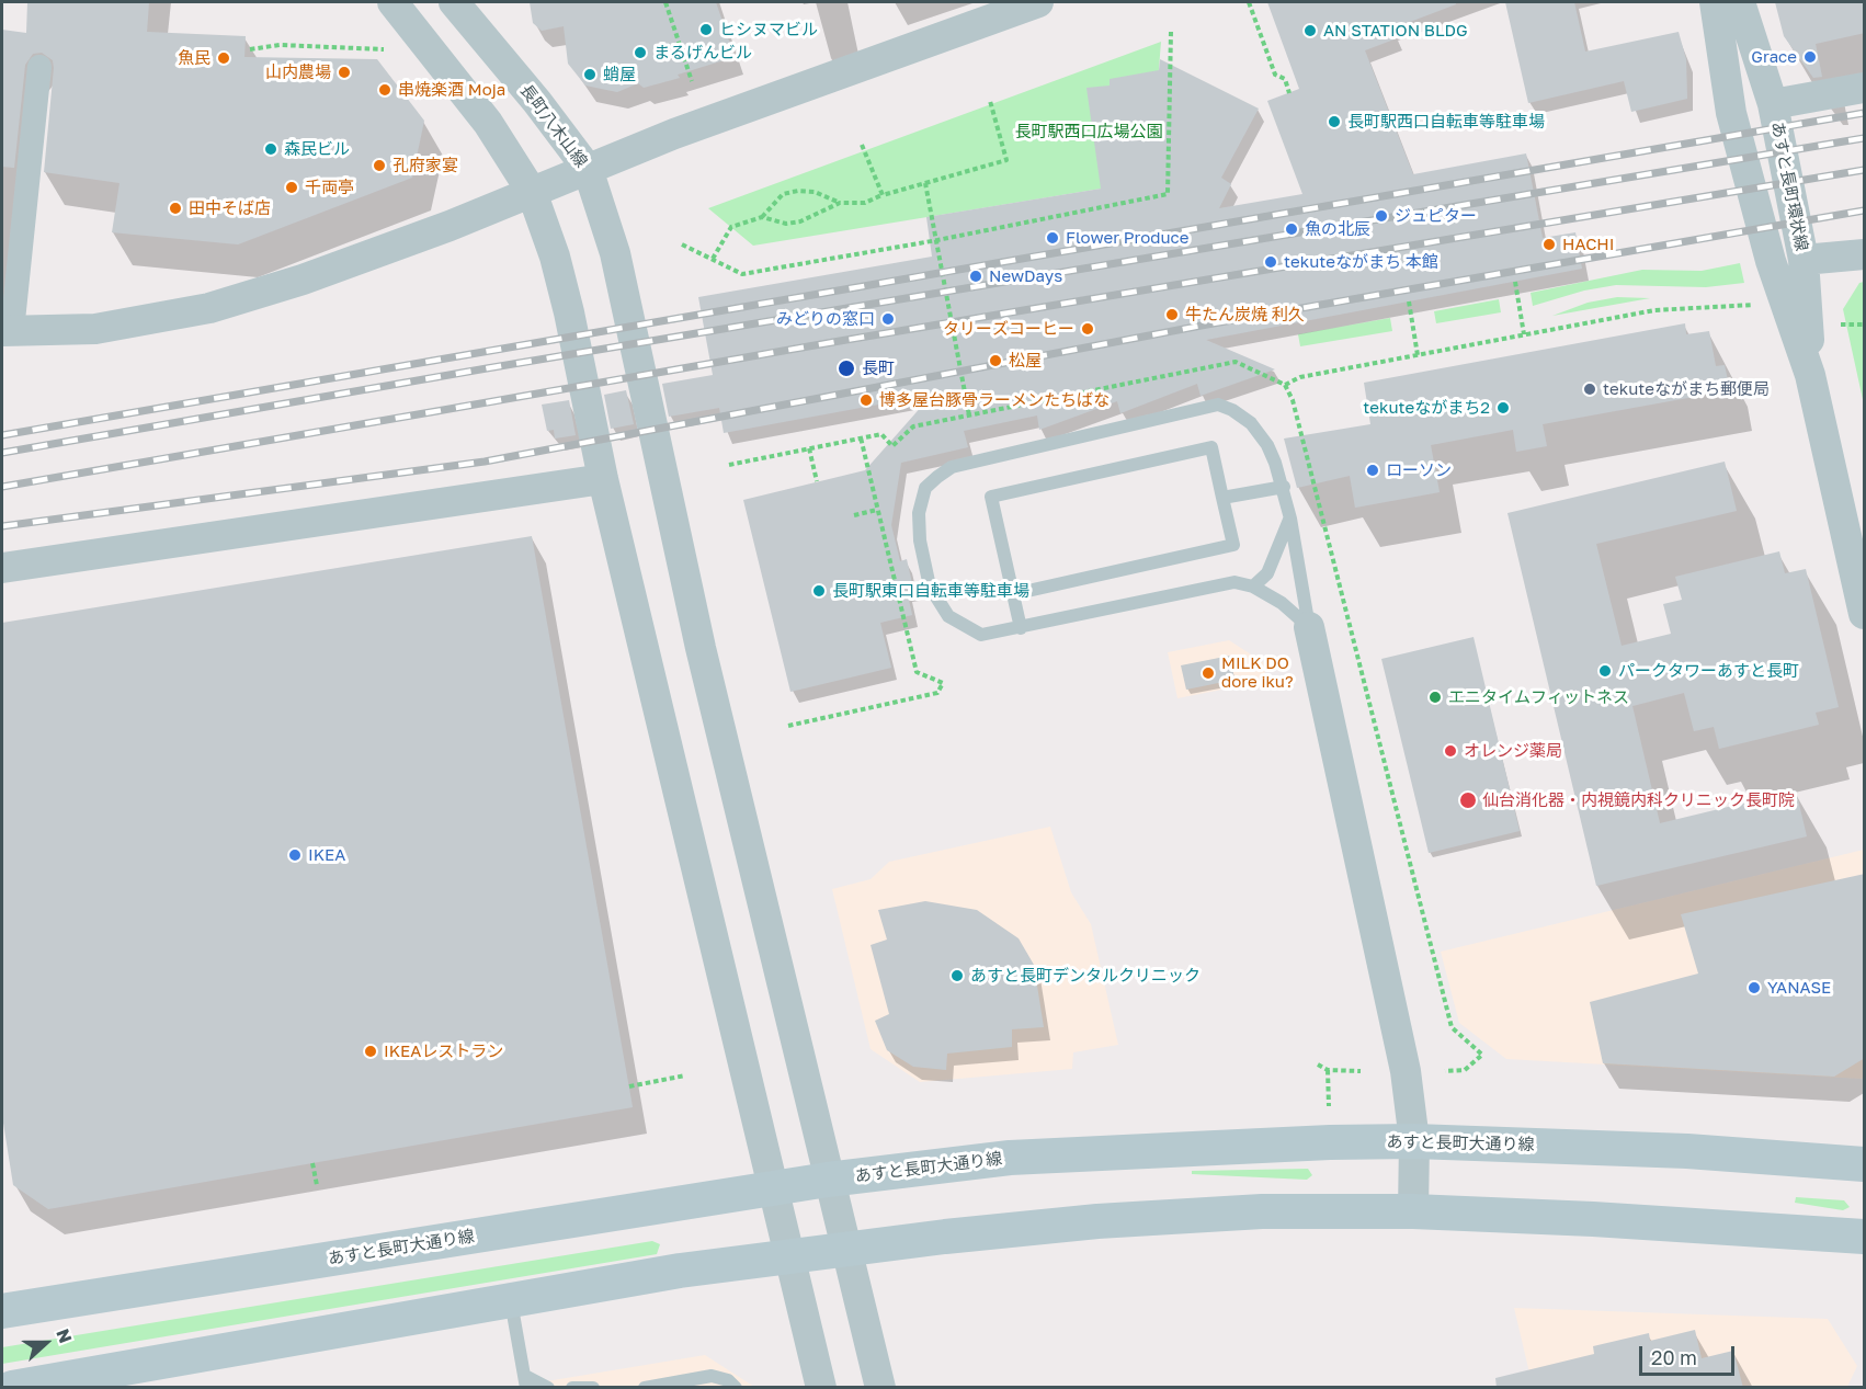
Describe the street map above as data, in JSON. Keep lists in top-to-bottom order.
{
  "streets": {
    "main road": ["あすと長町大通り線"],
    "street": ["長町八木山線", "あすと長町環状線"]
  },
  "crossings": [
    ["長町八木山線", "あすと長町大通り線"]
  ],
  "parks": ["長町駅西口広場公園"],
  "places": [
    "ヒシヌマビル",
    "AN STATION BLDG",
    "まるげんビル",
    "Grace",
    "魚民",
    "山内農場",
    "蛸屋",
    "串焼楽酒 Moja",
    "長町駅西口自転車等駐車場",
    "森民ビル",
    "孔府家宴",
    "千両亭",
    "田中そば店",
    "ジュピター",
    "魚の北辰",
    "Flower Produce",
    "HACHI",
    "tekuteながまち 本館",
    "NewDays",
    "牛たん炭焼 利久",
    "みどりの窓口",
    "タリーズコーヒー",
    "松屋",
    "長町",
    "tekuteながまち郵便局",
    "博多屋台豚骨ラーメンたちばな",
    "tekuteながまち2",
    "ローソン",
    "長町駅東口自転車等駐車場",
    "パークタワーあすと長町",
    "MILK DO dore iku?",
    "エニタイムフィットネス",
    "オレンジ薬局",
    "仙台消化器・内視鏡内科クリニック長町院",
    "IKEA",
    "あすと長町デンタルクリニック",
    "YANASE",
    "IKEAレストラン"
  ],
  "scale_bar": "20 m",
  "north": "right"
}
